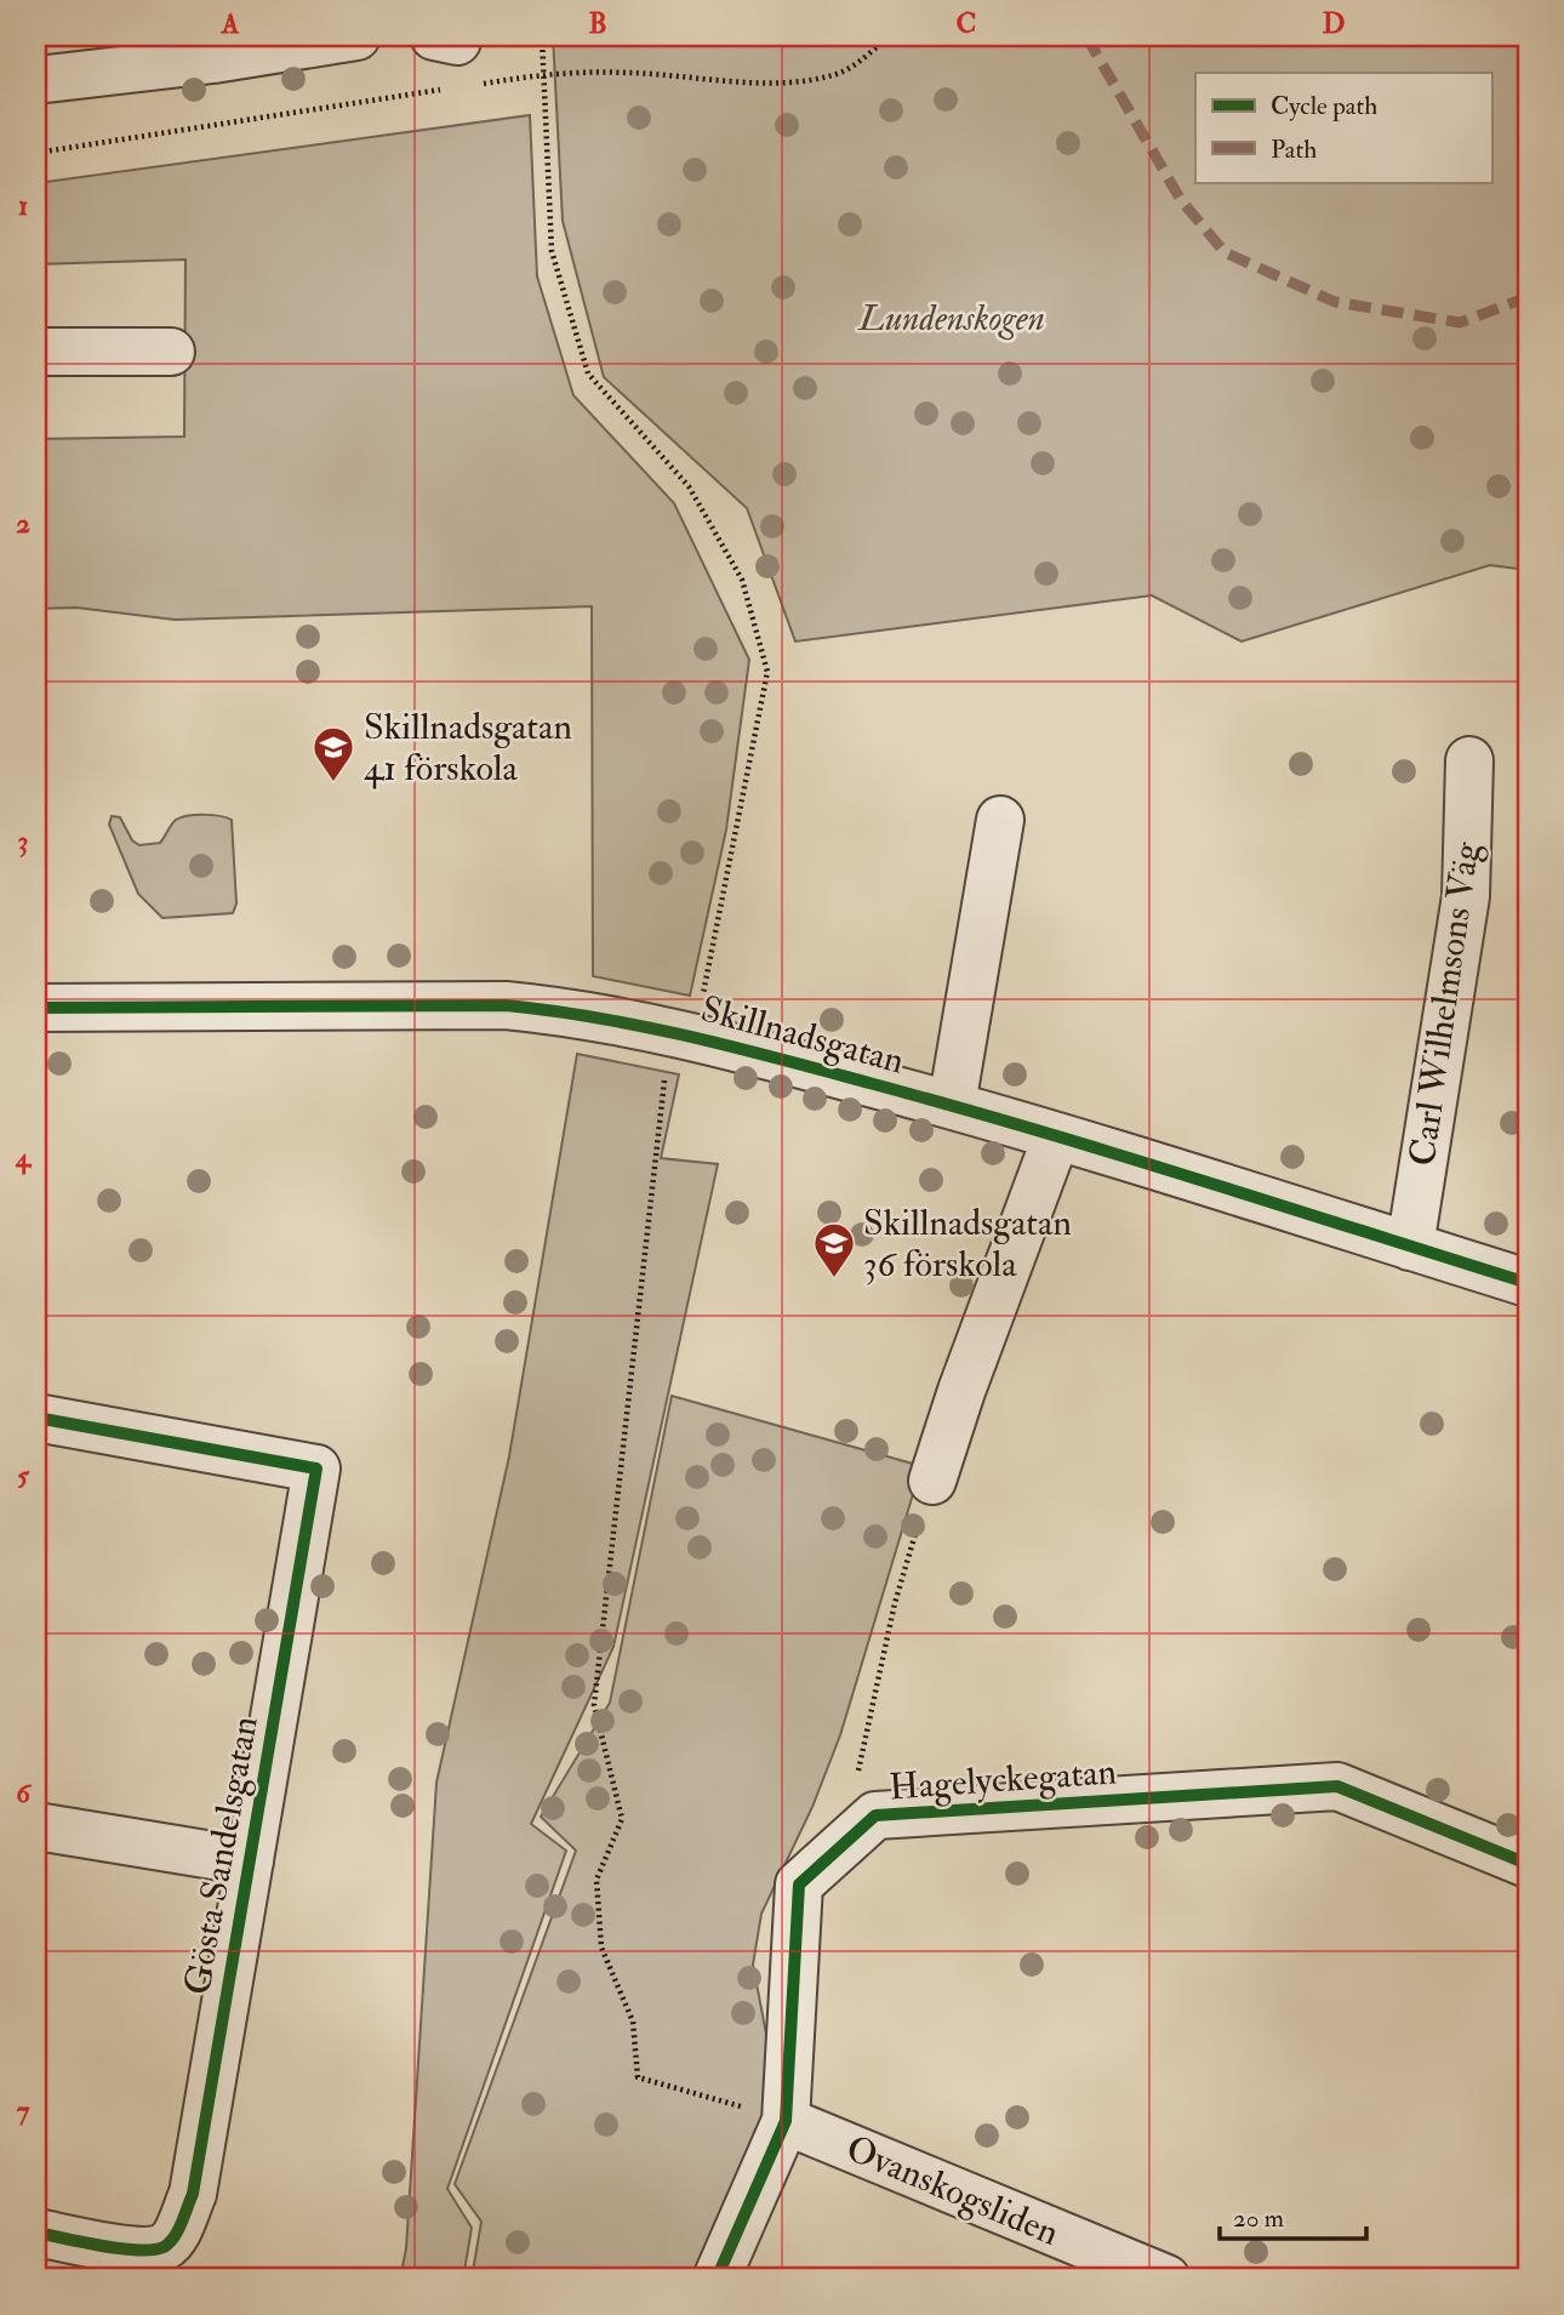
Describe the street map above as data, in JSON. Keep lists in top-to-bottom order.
{
  "streets": {
    "street": [
      "Carl Wilhelmsons Väg",
      "Skillnadsgatan",
      "Hagelyckegatan",
      "Gösta Sandelsgatan",
      "Ovanskogsliden"
    ]
  },
  "crossings": [
    ["Carl Wilhelmsons Väg", "Skillnadsgatan"],
    ["Hagelyckegatan", "Ovanskogsliden"]
  ],
  "parks": ["Lundenskogen"],
  "places": {
    "school or university": ["Skillnadsgatan 41 förskola", "Skillnadsgatan 36 förskola"]
  },
  "legend": ["Cycle path", "Path"],
  "scale_bar": "20 m",
  "grid": {
    "columns": [
      "A",
      "B",
      "C",
      "D"
    ],
    "rows": [
      "1",
      "2",
      "3",
      "4",
      "5",
      "6",
      "7"
    ]
  }
}
